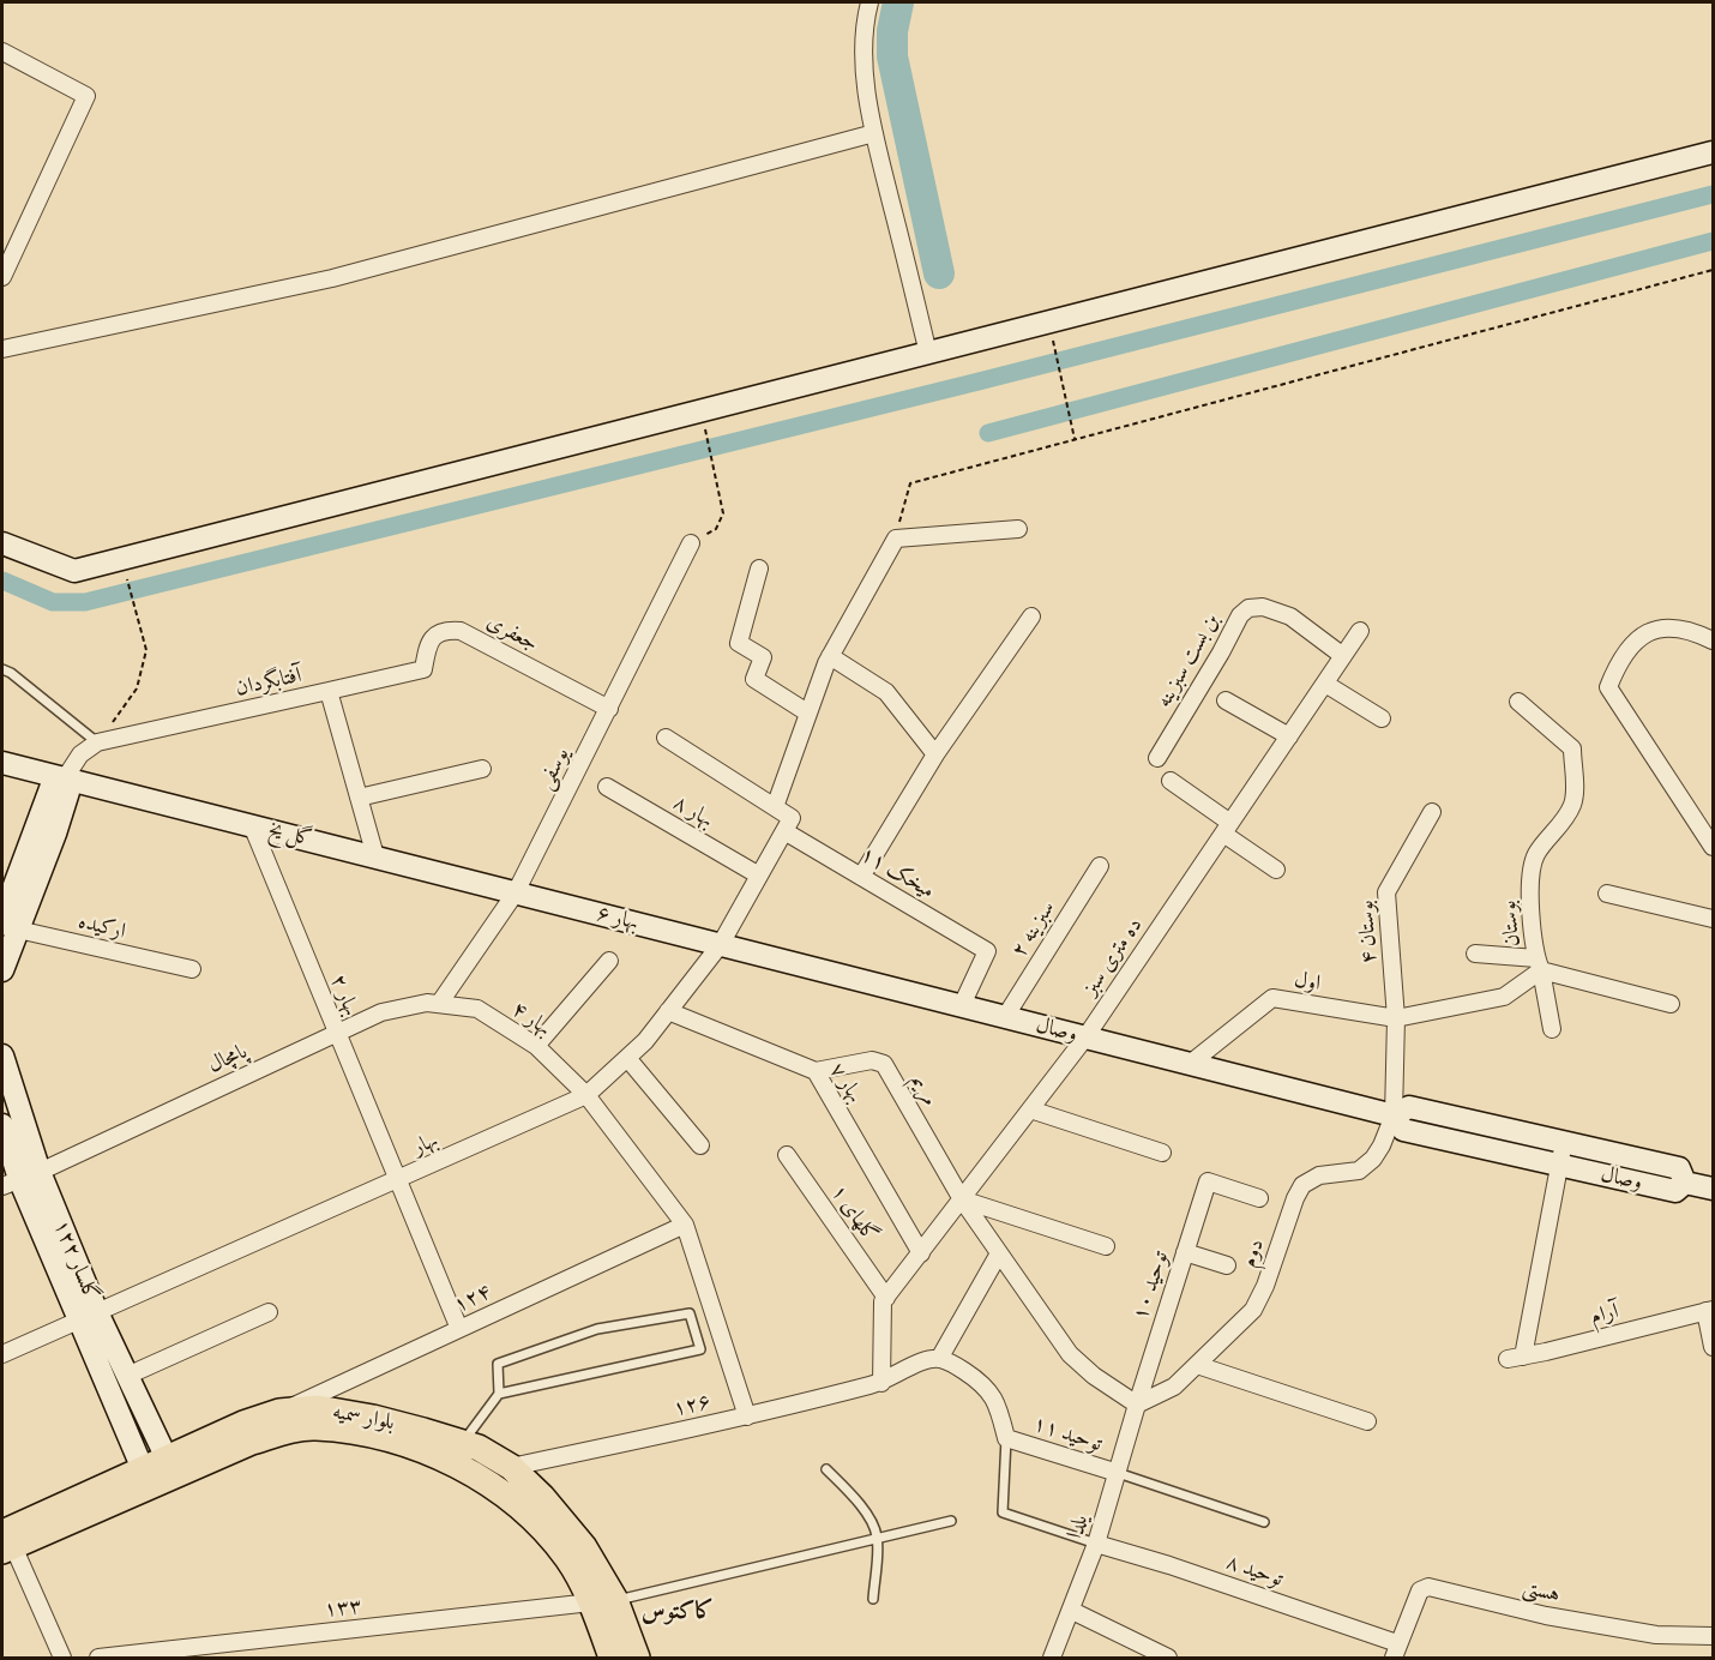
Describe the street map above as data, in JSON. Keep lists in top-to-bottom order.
{
  "streets": {
    "main road": [
      "گل یخ",
      "بهار ۶",
      "وصال",
      "گلسار ۱۲۲",
      "بلوار سمیه"
    ],
    "street": [
      "جعفری",
      "بن بست سبزینه",
      "آفتابگردان",
      "یوسفی",
      "بهار ۸",
      "میخک ۱۱",
      "بوستان",
      "ارکیده",
      "سبزینه ۲",
      "بوستان ۴",
      "ده متری سبز",
      "اول",
      "بهار ۲",
      "بهار ۴",
      "پامچال",
      "بهار ۷",
      "مریم",
      "بهار",
      "گلهای ۱",
      "دوم",
      "توحید ۱۰",
      "۱۲۴",
      "آرام",
      "۱۲۶",
      "توحید ۱۱",
      "یلدا",
      "توحید ۸",
      "هستی",
      "۱۳۳"
    ]
  },
  "crossings": [
    ["جعفری", "آفتابگردان"],
    ["جعفری", "یوسفی"],
    ["بن بست سبزینه", "ده متری سبز"],
    ["آفتابگردان", "گل یخ"],
    ["یوسفی", "گل یخ"],
    ["یوسفی", "بهار ۶"],
    ["یوسفی", "بهار ۴"],
    ["یوسفی", "پامچال"],
    ["بهار ۸", "بهار"],
    ["گل یخ", "بهار ۶"],
    ["گل یخ", "بهار ۲"],
    ["میخک ۱۱", "وصال"],
    ["میخک ۱۱", "بهار"],
    ["بهار ۶", "وصال"],
    ["بهار ۶", "بهار"],
    ["بوستان", "بوستان ۴"],
    ["بوستان", "اول"],
    ["سبزینه ۲", "وصال"],
    ["بوستان ۴", "اول"],
    ["ده متری سبز", "وصال"],
    ["ده متری سبز", "بهار ۷"],
    ["ده متری سبز", "مریم"],
    ["ده متری سبز", "گلهای ۱"],
    ["اول", "وصال"],
    ["بهار ۲", "پامچال"],
    ["بهار ۲", "بهار"],
    ["بهار ۲", "۱۲۴"],
    ["بهار ۴", "پامچال"],
    ["بهار ۴", "بهار"],
    ["بهار ۴", "۱۲۴"],
    ["بهار ۴", "۱۲۶"],
    ["وصال", "بهار"],
    ["وصال", "دوم"],
    ["وصال", "آرام"],
    ["پامچال", "گلسار ۱۲۲"],
    ["بهار ۷", "مریم"],
    ["بهار ۷", "بهار"],
    ["بهار", "گلسار ۱۲۲"],
    ["دوم", "توحید ۱۰"],
    ["دوم", "یلدا"],
    ["گلسار ۱۲۲", "بلوار سمیه"],
    ["توحید ۱۰", "یلدا"],
    ["۱۲۴", "بلوار سمیه"],
    ["۱۲۶", "بلوار سمیه"],
    ["بلوار سمیه", "۱۳۳"],
    ["توحید ۱۱", "یلدا"],
    ["یلدا", "توحید ۸"],
    ["توحید ۸", "هستی"]
  ],
  "districts": ["کاکتوس"]
}
